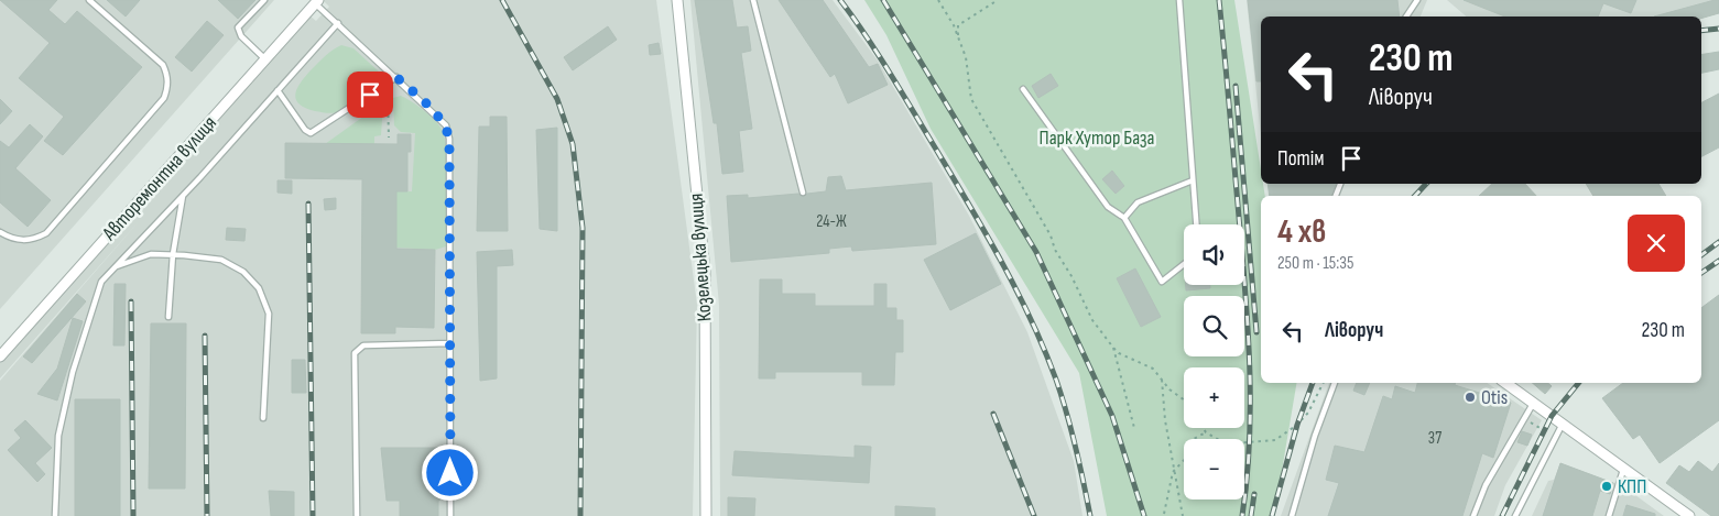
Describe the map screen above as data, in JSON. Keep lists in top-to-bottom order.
{
  "streets": {
    "street": ["Авторемонтна вулиця", "Козелецька вулиця"]
  },
  "parks": ["Парк Хутор База"],
  "places": ["Otis", "КПП"],
  "house_numbers": ["24-Ж", "37"],
  "page": {
    "turn": ["230 m", "Ліворуч"],
    "then": "Потім",
    "heading": ["4 хв", "250 m · 15:35"],
    "map_buttons": ["+", "−"],
    "list": [
      {
        "name": "Ліворуч",
        "value": "230 m"
      }
    ]
  }
}
